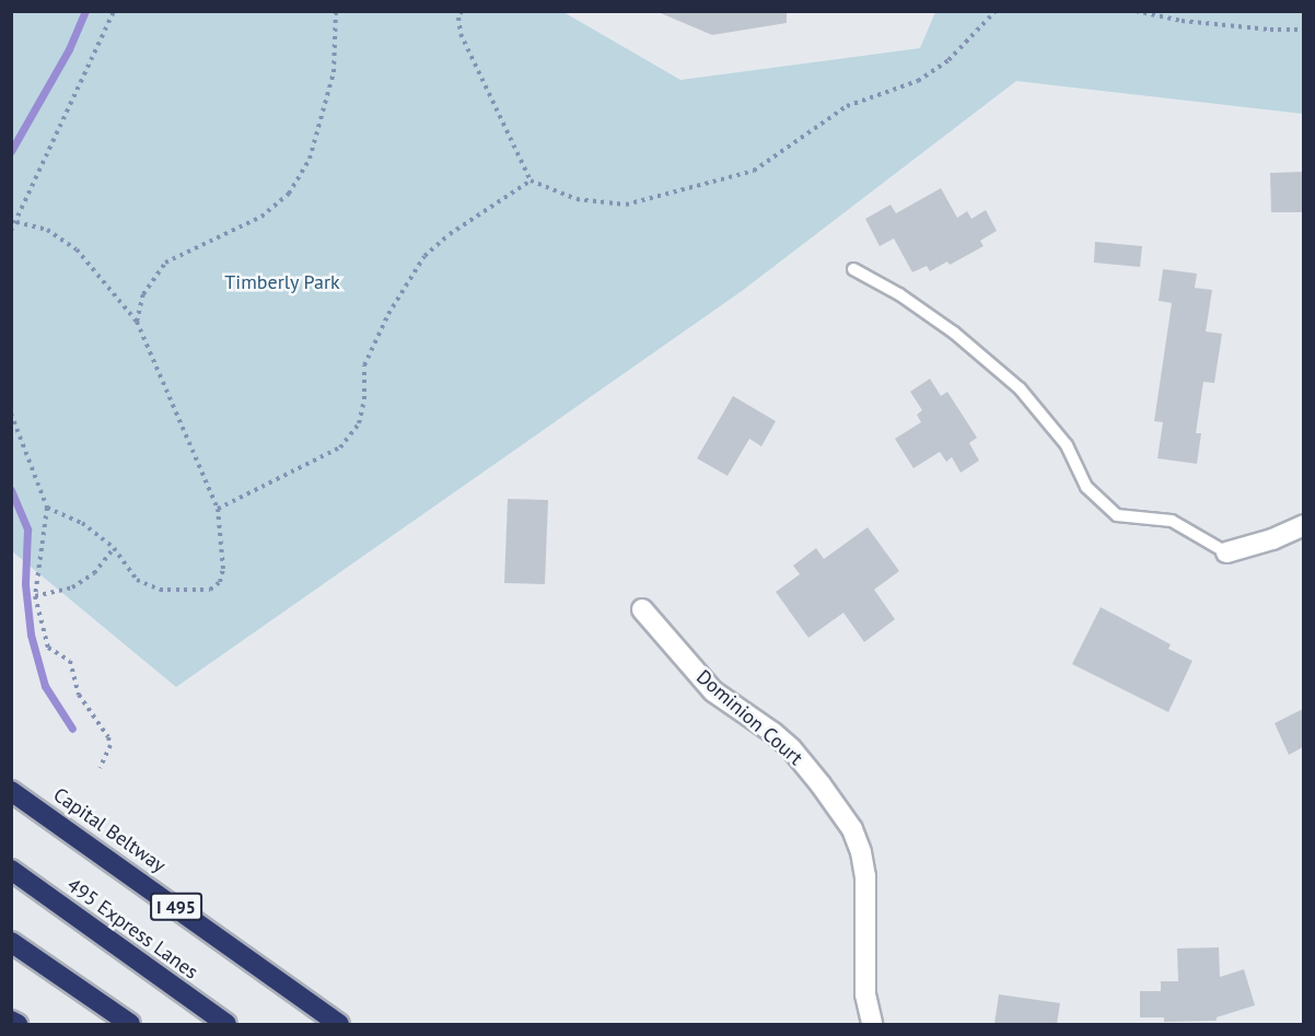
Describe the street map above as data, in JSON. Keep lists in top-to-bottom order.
{
  "streets": {
    "highway": ["Capital Beltway", "I 495", "495 Express Lanes"],
    "street": ["Dominion Court"]
  },
  "parks": ["Timberly Park"]
}
